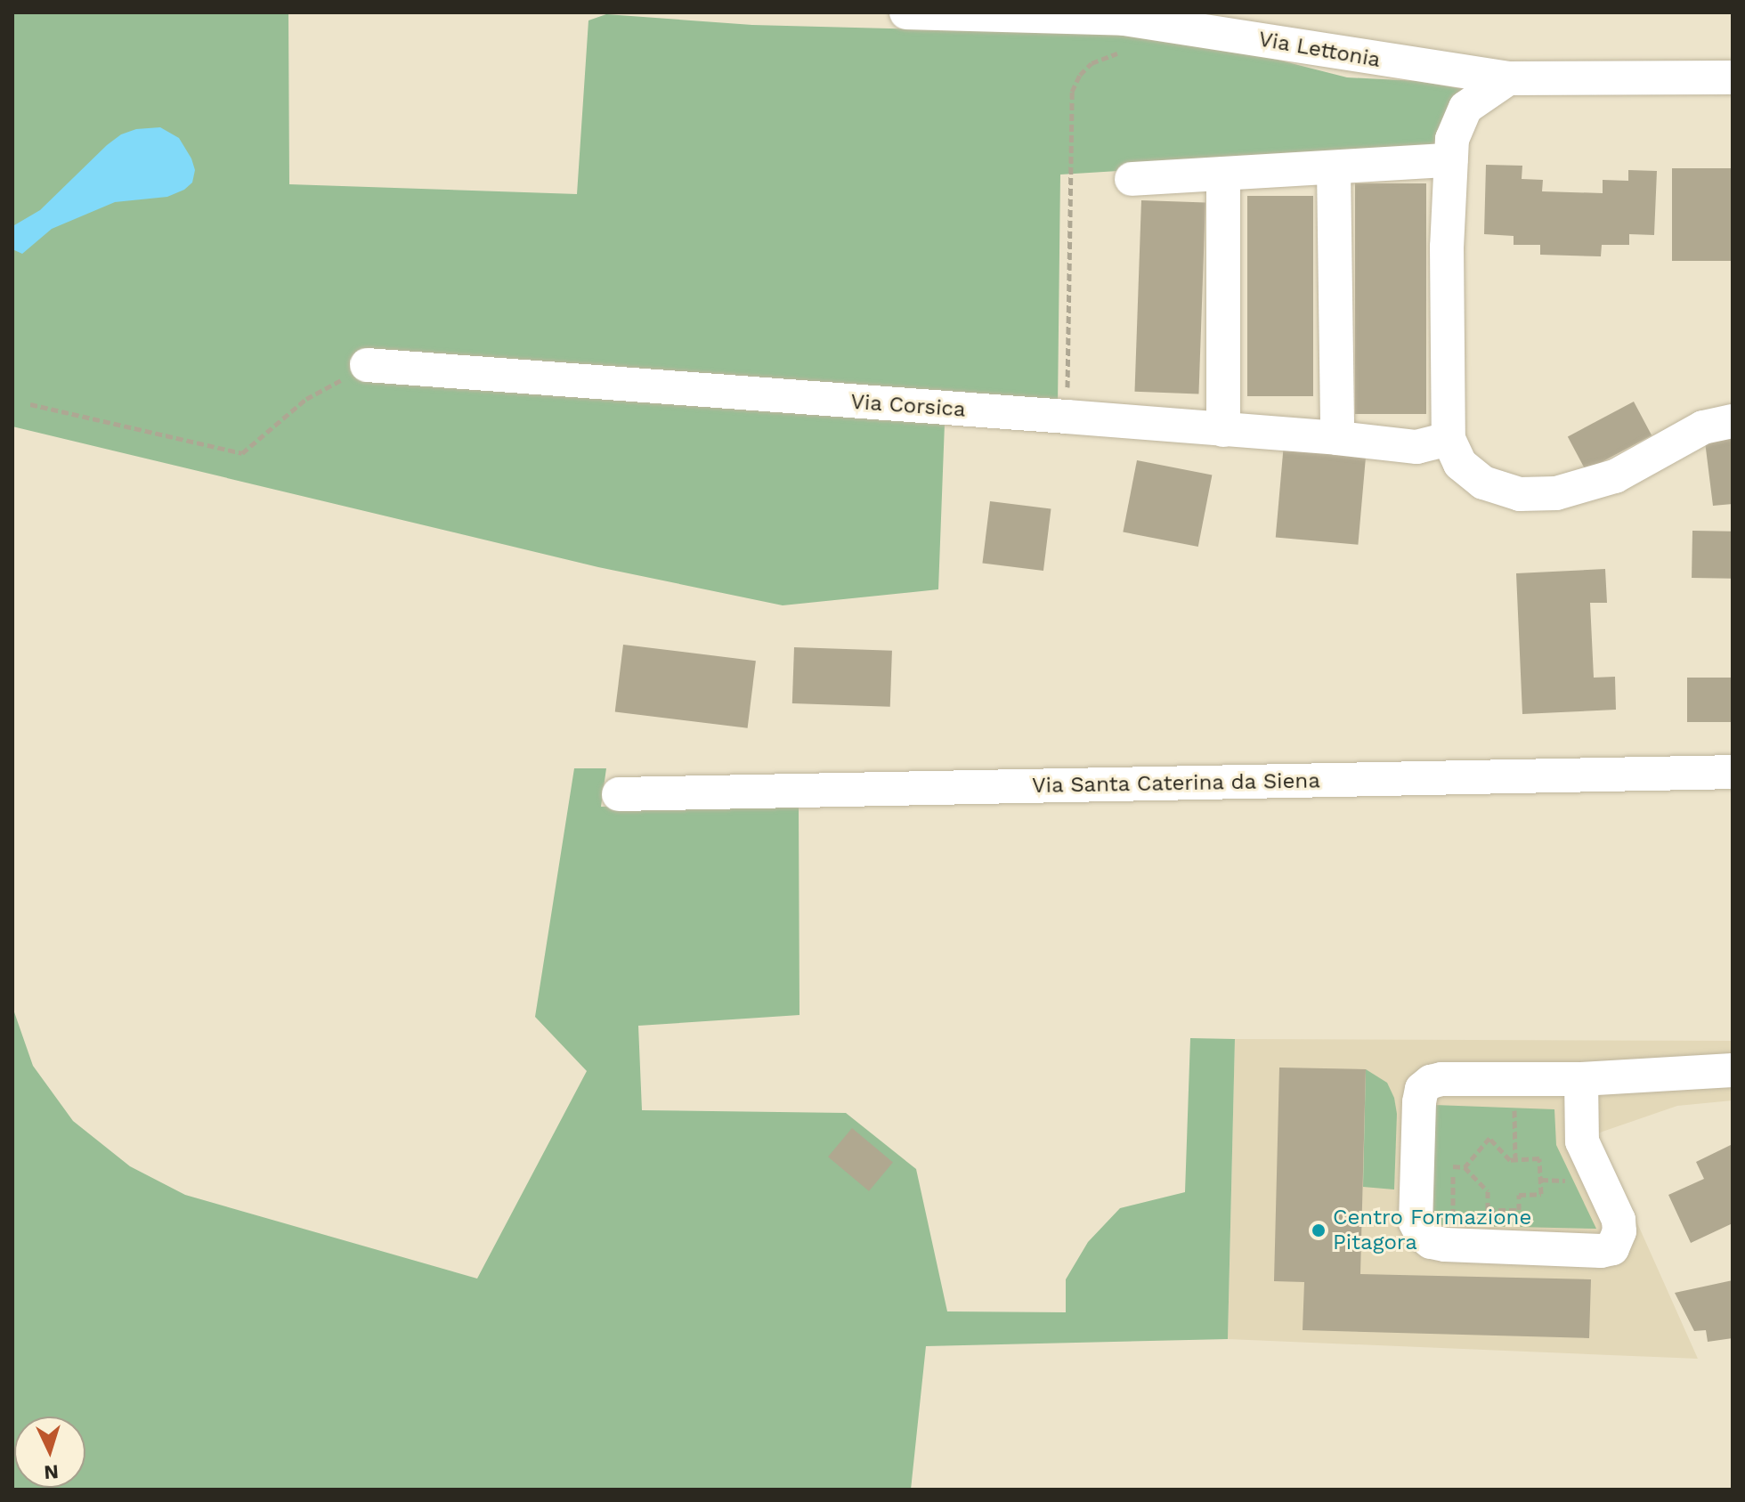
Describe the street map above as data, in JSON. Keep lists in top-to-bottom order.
{
  "streets": {
    "street": ["Via Lettonia", "Via Corsica", "Via Santa Caterina da Siena"]
  },
  "places": ["Centro Formazione Pitagora"],
  "north": "bottom"
}
